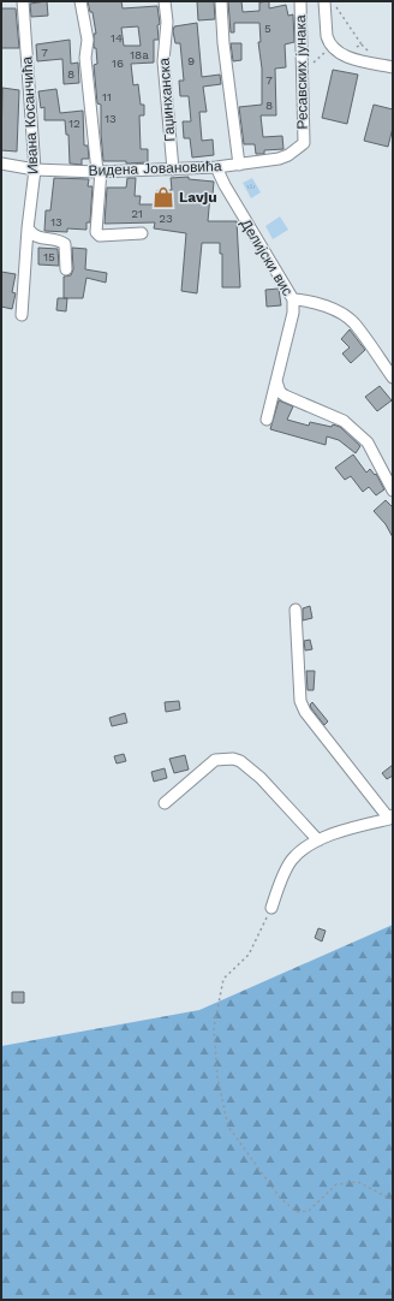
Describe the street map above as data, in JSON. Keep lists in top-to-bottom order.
{
  "streets": {
    "street": [
      "Ресавских јунака",
      "Гаџинханска",
      "Ивана Косанчића",
      "Видена Јовановића",
      "Делијски вис"
    ]
  },
  "crossings": [
    ["Ресавских јунака", "Видена Јовановића"],
    ["Гаџинханска", "Видена Јовановића"],
    ["Ивана Косанчића", "Видена Јовановића"],
    ["Видена Јовановића", "Делијски вис"]
  ],
  "places": {
    "shop": ["Lavju"]
  },
  "house_numbers": [
    "5",
    "14",
    "7",
    "18a",
    "9",
    "16",
    "8",
    "7",
    "11",
    "8",
    "13",
    "12",
    "21",
    "23",
    "13",
    "15"
  ]
}
